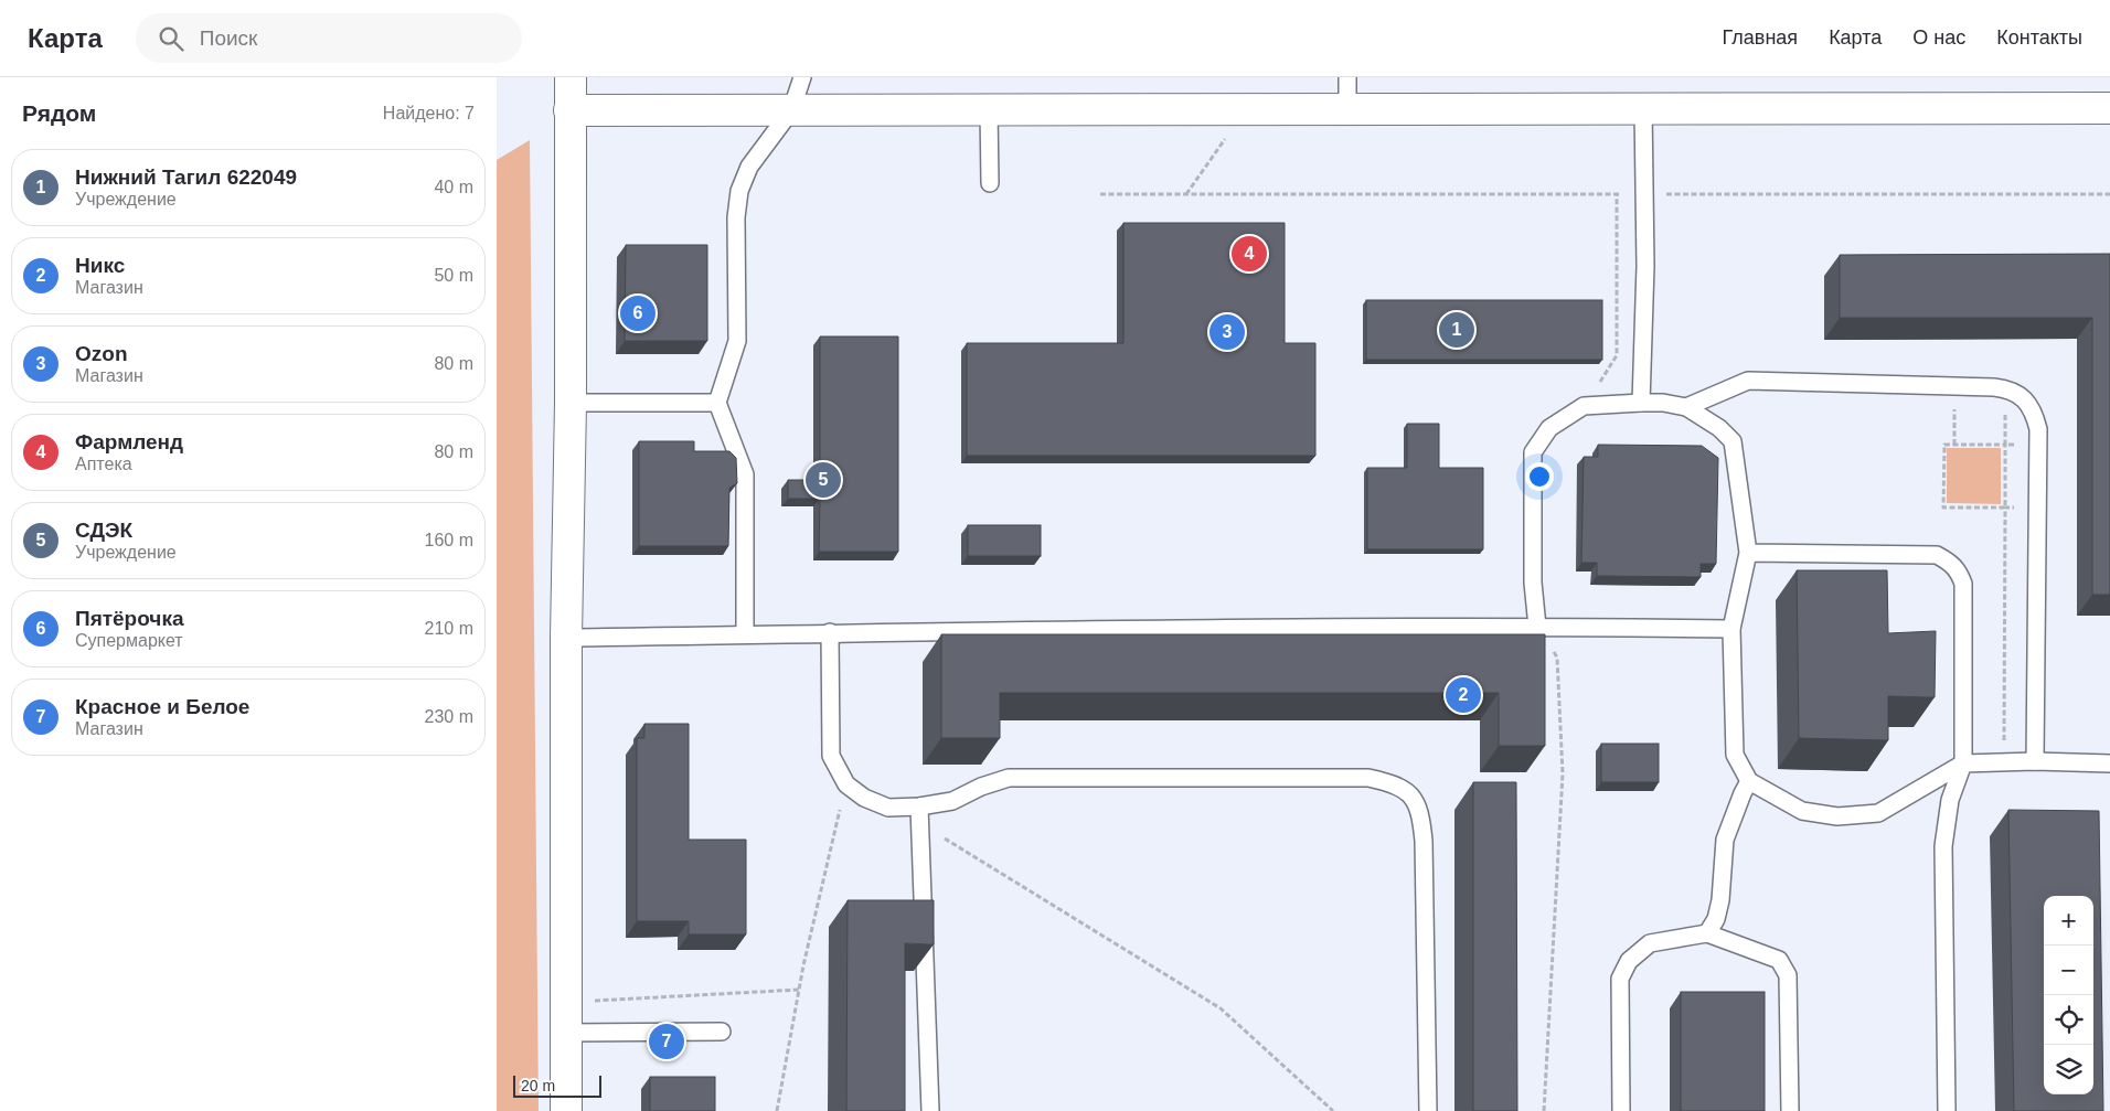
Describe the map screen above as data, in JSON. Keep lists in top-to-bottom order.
{
  "scale_bar": "20 m",
  "page": {
    "header": "Карта",
    "search": "Поиск",
    "nav": [
      "Главная",
      "Карта",
      "О нас",
      "Контакты"
    ],
    "heading": ["Рядом", "Найдено: 7"],
    "list": [
      {
        "mark": "1",
        "name": "Нижний Тагил 622049",
        "note": "Учреждение",
        "value": "40 m"
      },
      {
        "mark": "2",
        "name": "Никс",
        "note": "Магазин",
        "value": "50 m"
      },
      {
        "mark": "3",
        "name": "Ozon",
        "note": "Магазин",
        "value": "80 m"
      },
      {
        "mark": "4",
        "name": "Фармленд",
        "note": "Аптека",
        "value": "80 m"
      },
      {
        "mark": "5",
        "name": "СДЭК",
        "note": "Учреждение",
        "value": "160 m"
      },
      {
        "mark": "6",
        "name": "Пятёрочка",
        "note": "Супермаркет",
        "value": "210 m"
      },
      {
        "mark": "7",
        "name": "Красное и Белое",
        "note": "Магазин",
        "value": "230 m"
      }
    ],
    "pins": [
      "4",
      "6",
      "1",
      "3",
      "5",
      "2",
      "7"
    ],
    "map_buttons": ["+", "−"],
    "scale": "20 m"
  }
}
